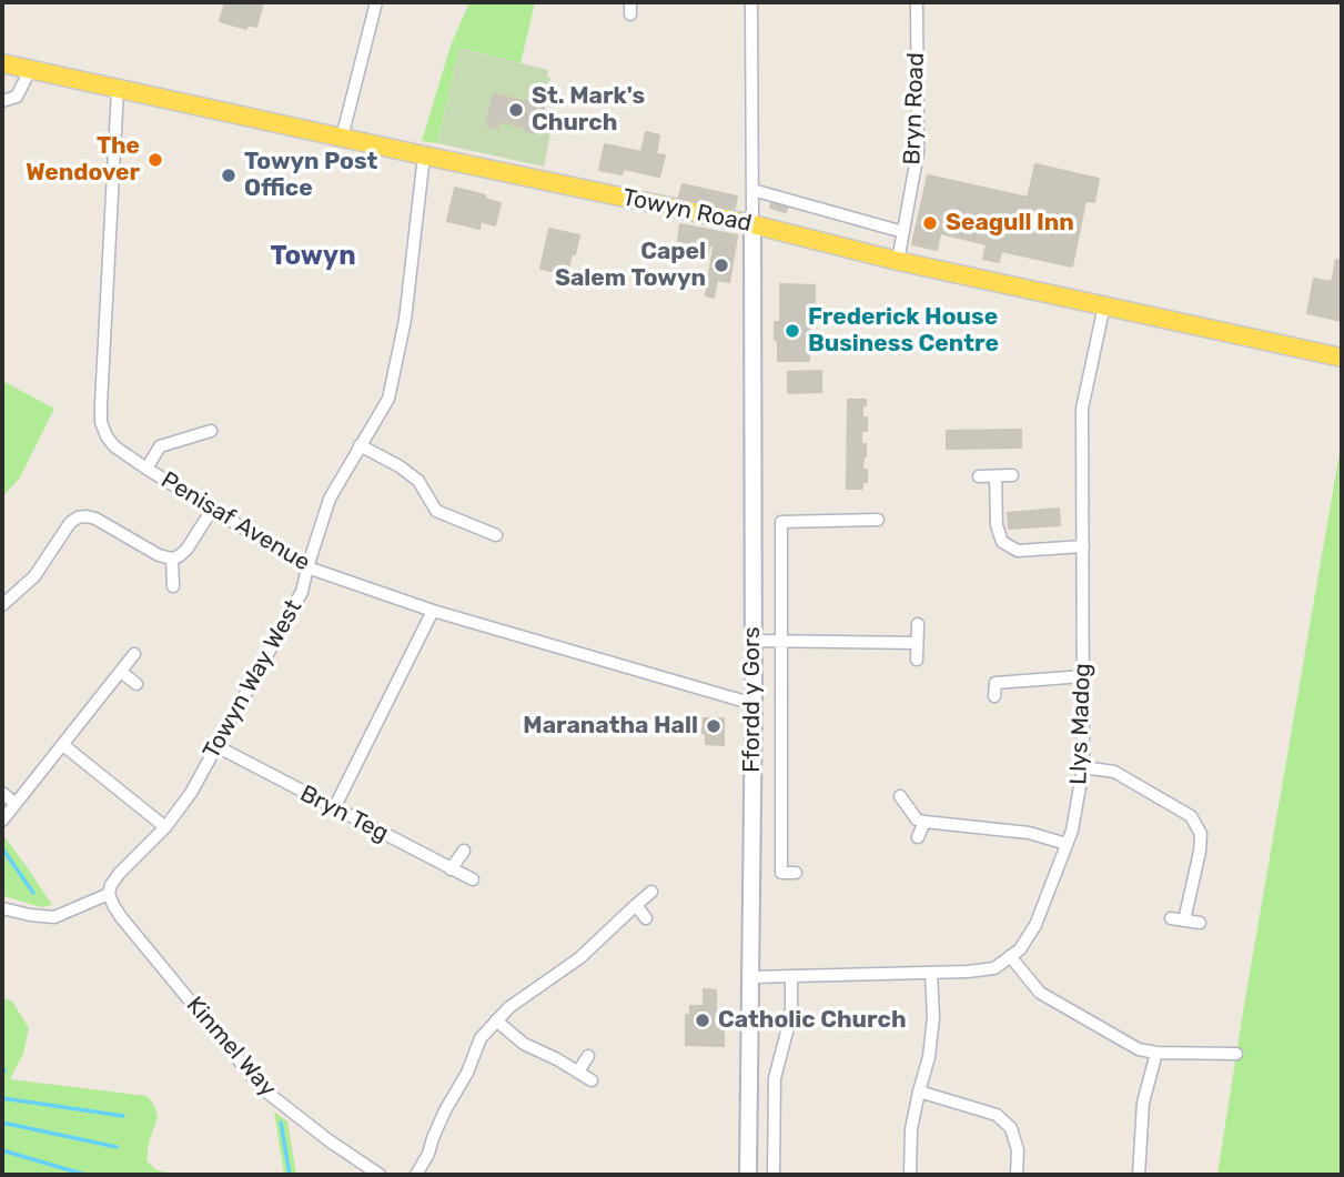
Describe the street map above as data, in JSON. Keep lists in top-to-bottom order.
{
  "streets": {
    "main road": ["Towyn Road"],
    "street": [
      "Bryn Road",
      "Penisaf Avenue",
      "Towyn Way West",
      "Ffordd y Gors",
      "Llys Madog",
      "Bryn Teg",
      "Kinmel Way"
    ]
  },
  "crossings": [
    ["Bryn Road", "Towyn Road"],
    ["Towyn Road", "Penisaf Avenue"],
    ["Towyn Road", "Towyn Way West"],
    ["Towyn Road", "Ffordd y Gors"],
    ["Towyn Road", "Llys Madog"],
    ["Penisaf Avenue", "Towyn Way West"],
    ["Penisaf Avenue", "Ffordd y Gors"],
    ["Towyn Way West", "Bryn Teg"],
    ["Towyn Way West", "Kinmel Way"],
    ["Ffordd y Gors", "Llys Madog"]
  ],
  "districts": ["Towyn"],
  "places": [
    "St. Mark's Church",
    "The Wendover",
    "Towyn Post Office",
    "Seagull Inn",
    "Capel Salem Towyn",
    "Frederick House Business Centre",
    "Maranatha Hall",
    "Catholic Church"
  ]
}
